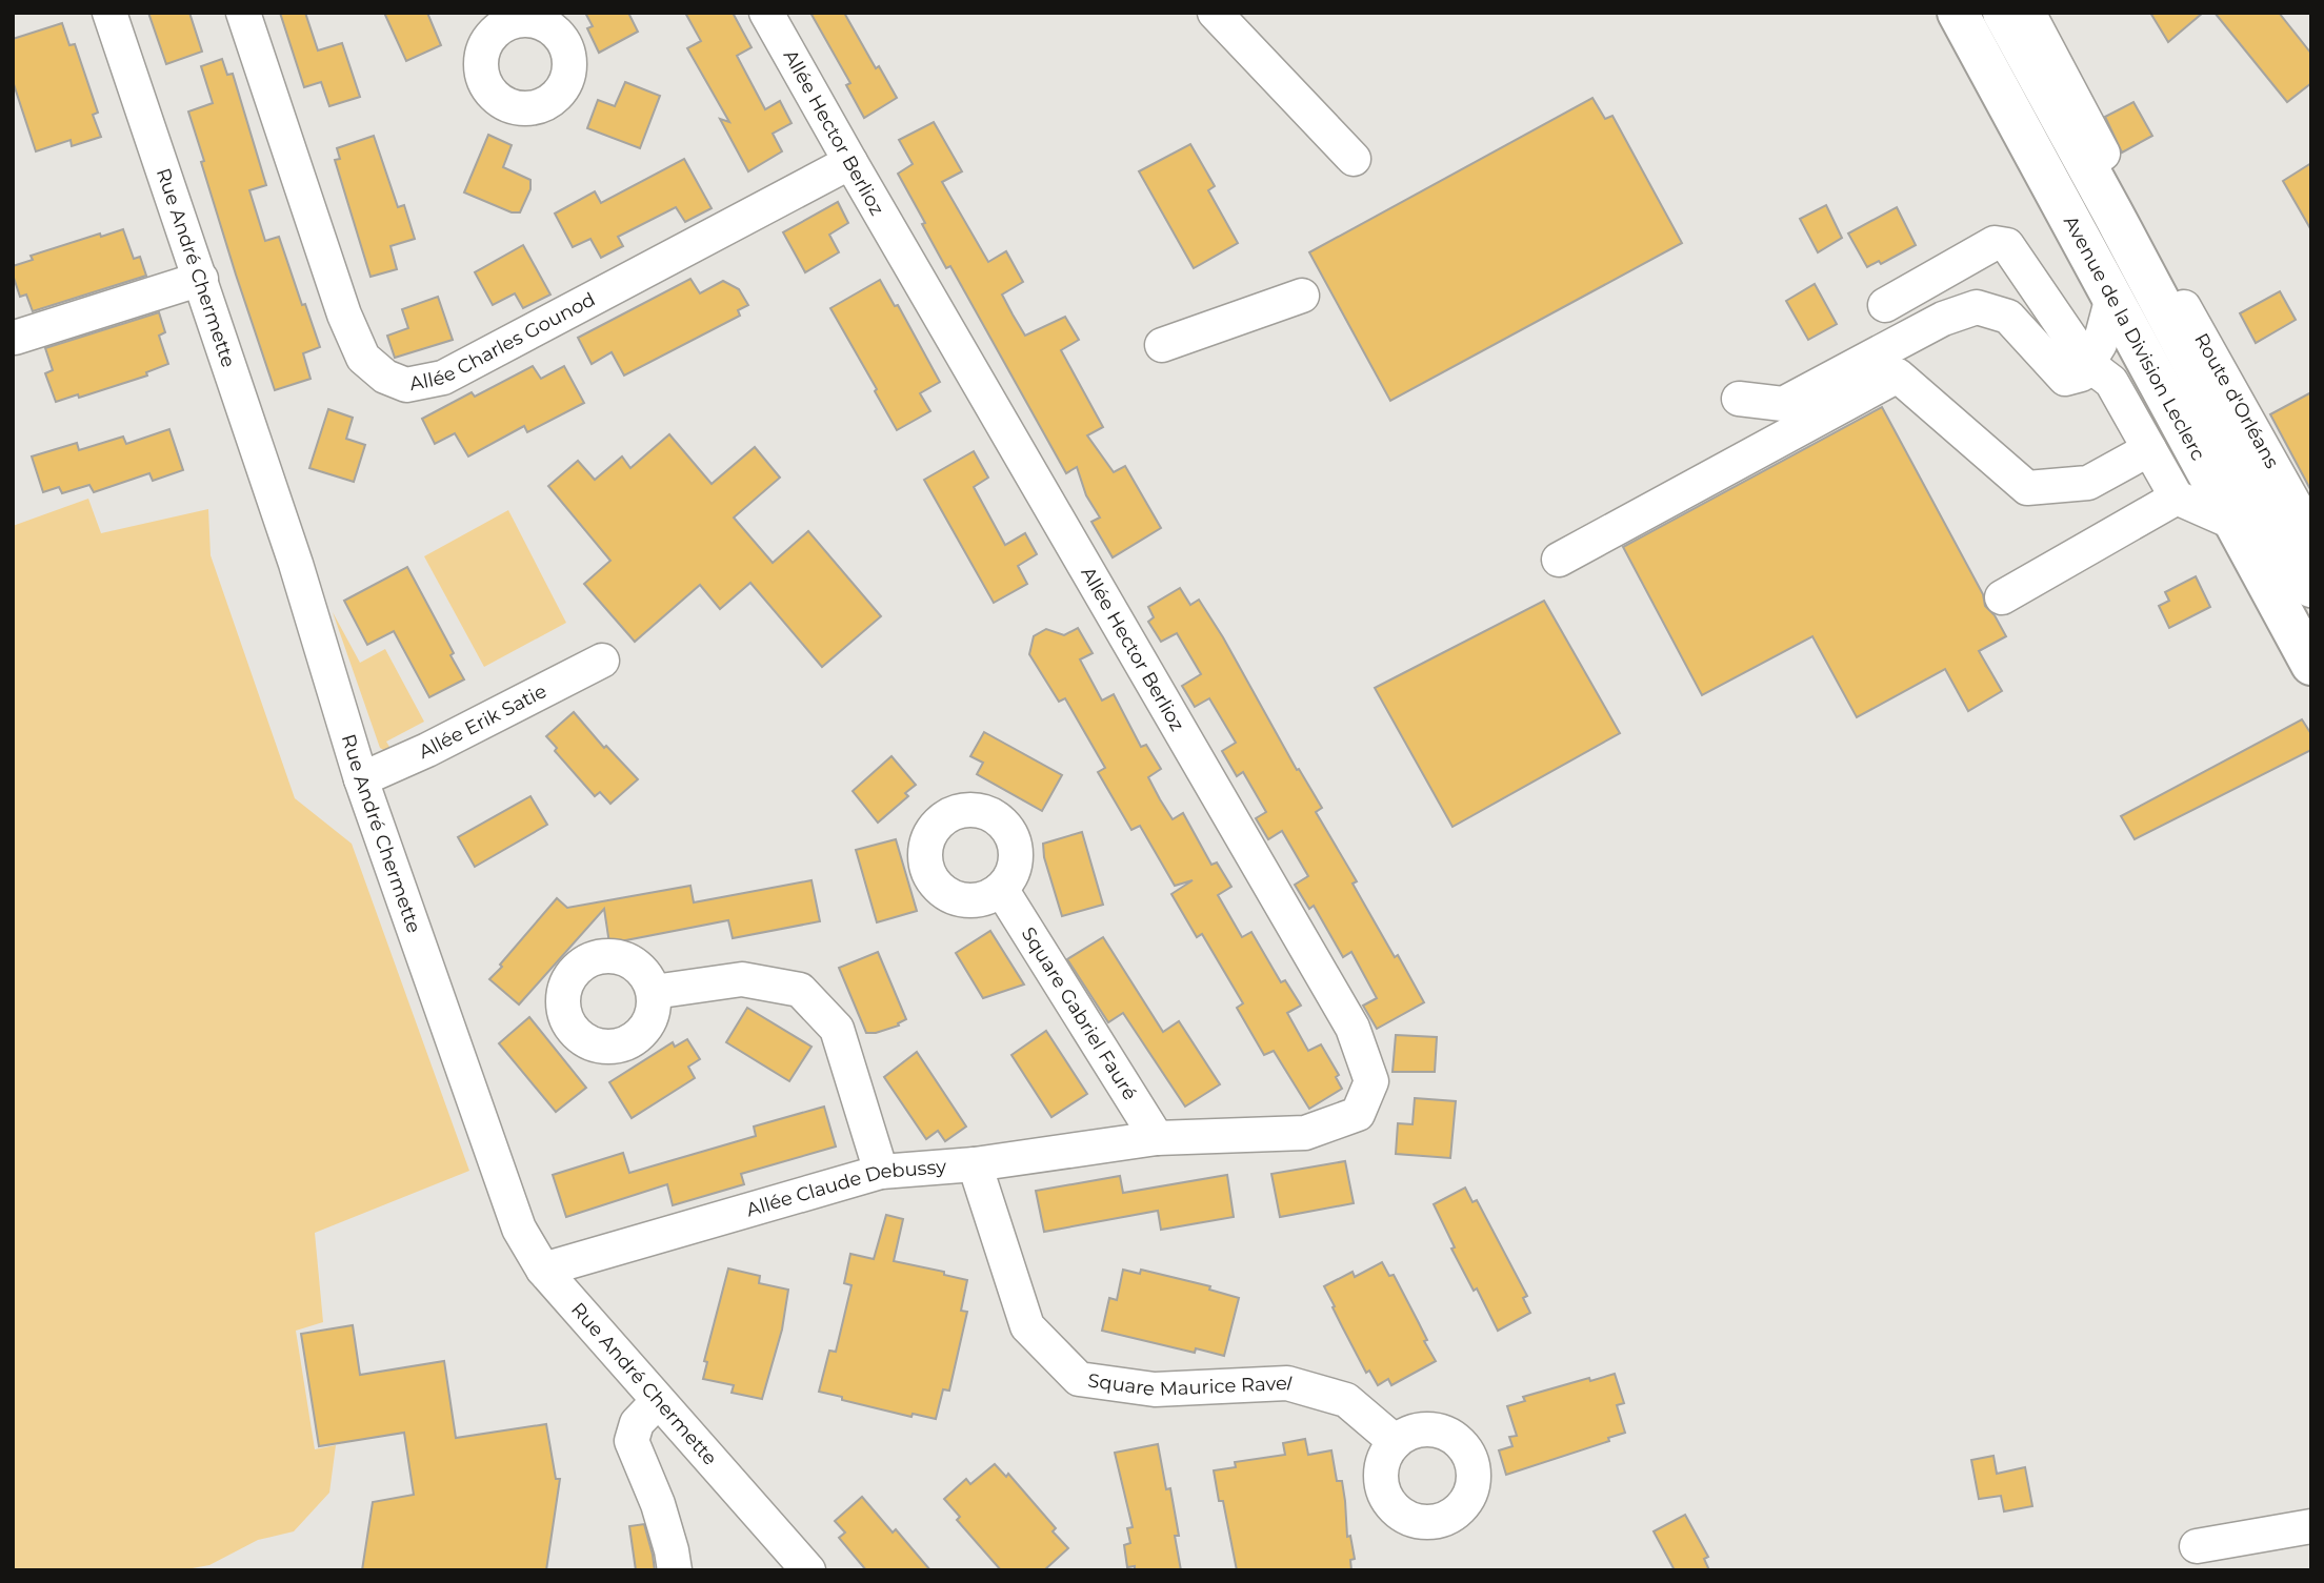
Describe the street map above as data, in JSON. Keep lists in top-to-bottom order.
{
  "streets": {
    "main road": ["Avenue de la Division Leclerc"],
    "street": [
      "Allée Hector Berlioz",
      "Rue André Chermette",
      "Allée Charles Gounod",
      "Route d'Orléans",
      "Allée Erik Satie",
      "Square Gabriel Fauré",
      "Allée Claude Debussy",
      "Square Maurice Ravel"
    ]
  },
  "crossings": [
    ["Allée Hector Berlioz", "Allée Charles Gounod"],
    ["Allée Hector Berlioz", "Square Gabriel Fauré"],
    ["Allée Hector Berlioz", "Allée Claude Debussy"],
    ["Rue André Chermette", "Allée Erik Satie"],
    ["Rue André Chermette", "Allée Claude Debussy"],
    ["Square Gabriel Fauré", "Allée Claude Debussy"],
    ["Allée Claude Debussy", "Square Maurice Ravel"]
  ]
}
